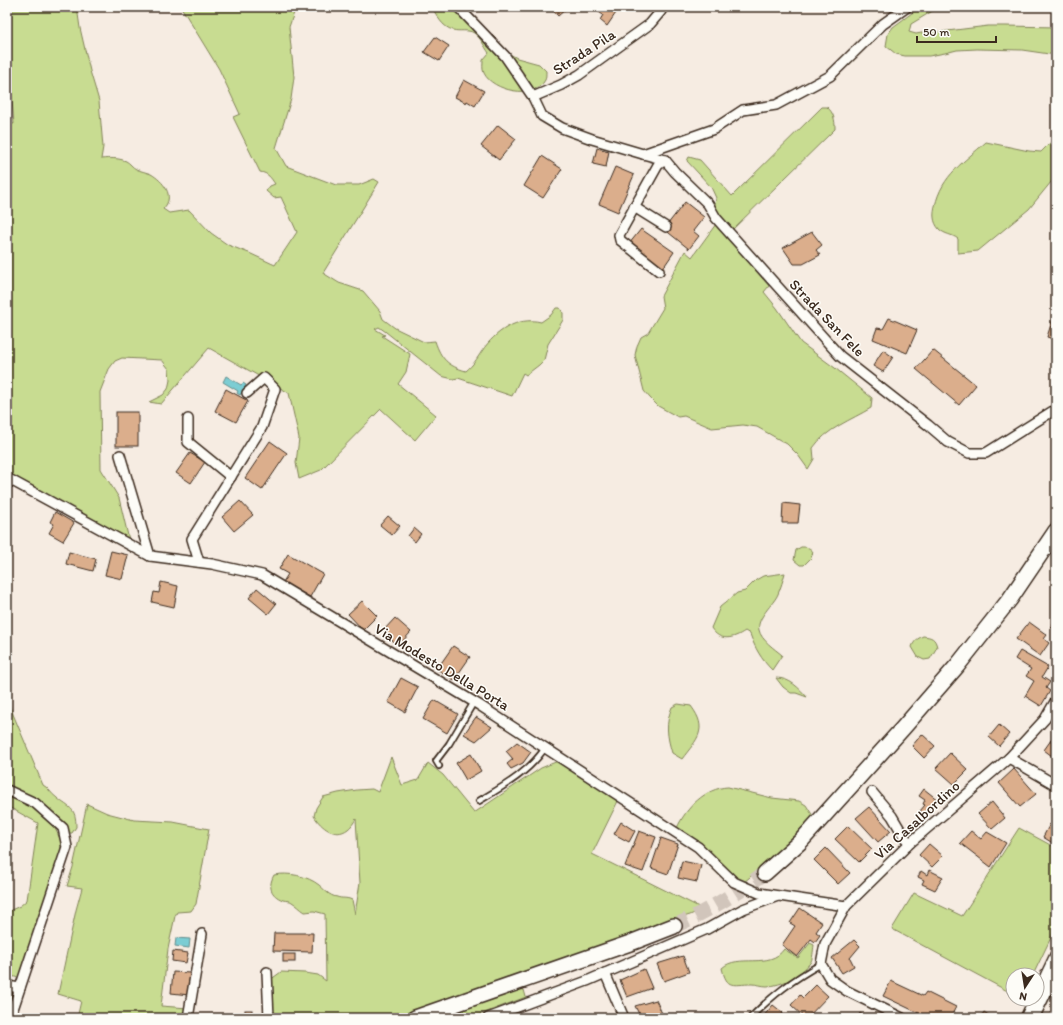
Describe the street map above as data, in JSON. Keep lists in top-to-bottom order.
{
  "streets": {
    "street": [
      "Strada Pila",
      "Strada San Fele",
      "Via Modesto Della Porta",
      "Via Casalbordino"
    ]
  },
  "crossings": [
    ["Via Modesto Della Porta", "Via Casalbordino"]
  ],
  "scale_bar": "50 m",
  "north": "bottom"
}
